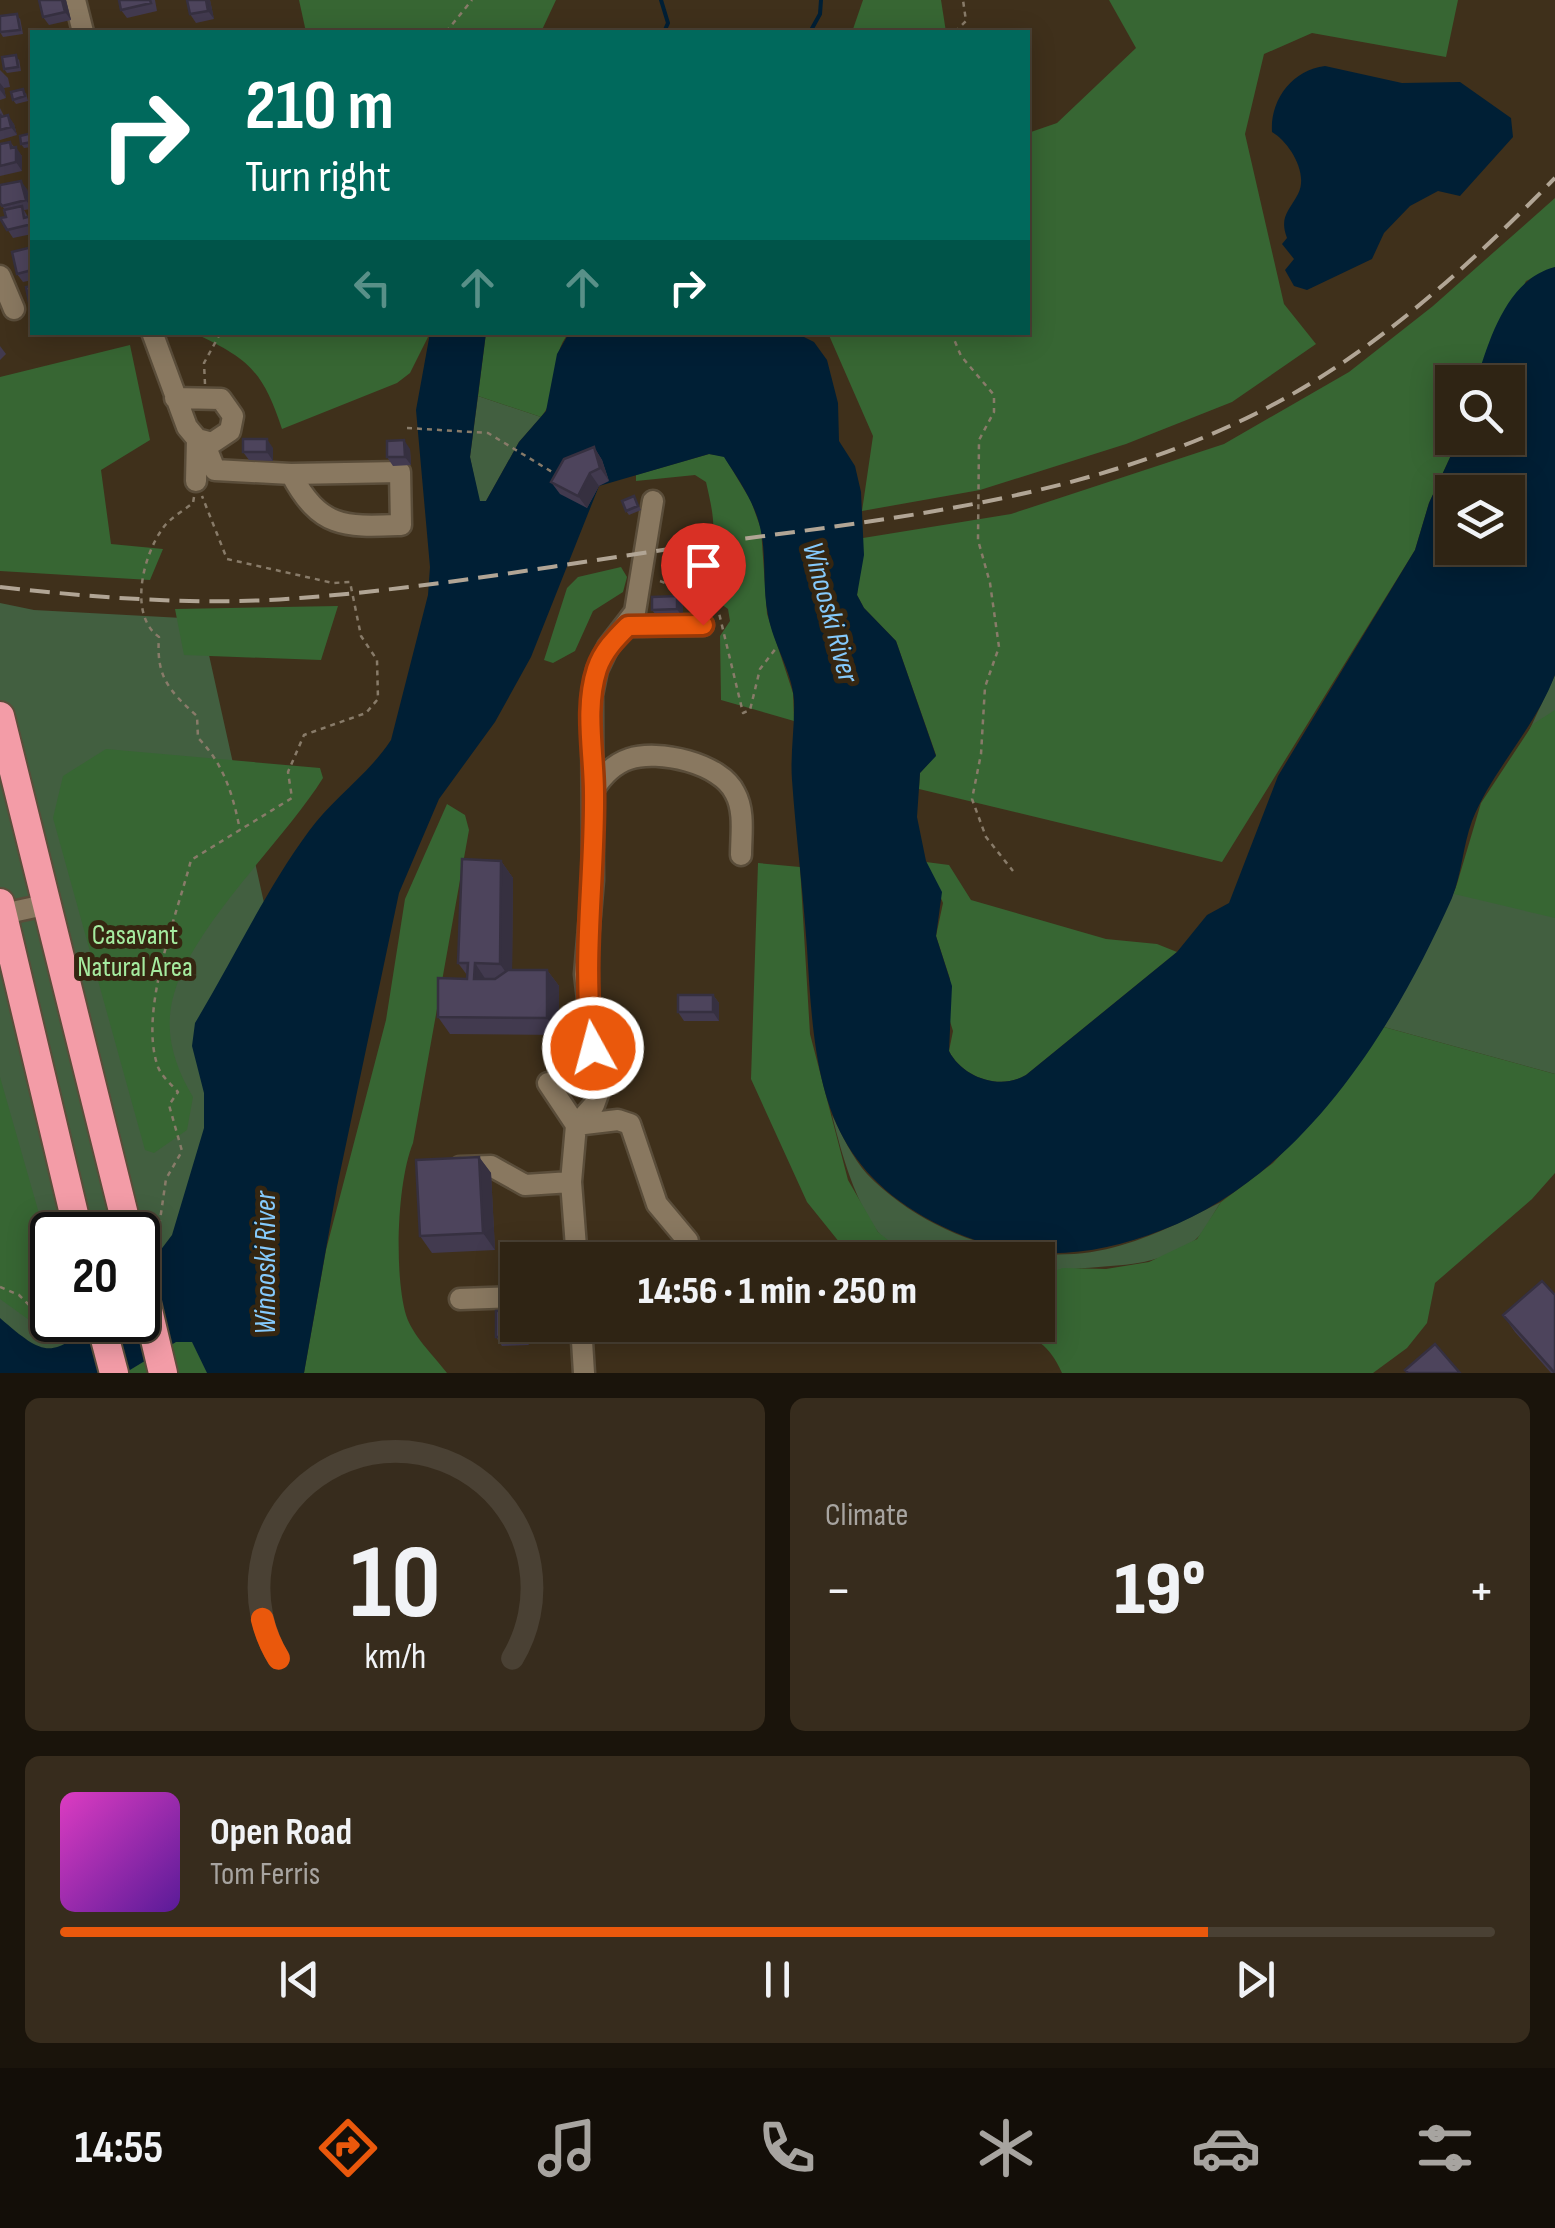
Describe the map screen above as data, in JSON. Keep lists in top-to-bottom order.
{
  "water": ["Winooski River"],
  "parks": ["Casavant Natural Area"],
  "page": {
    "turn": ["210 m", "Turn right"],
    "limit": "20",
    "trip": "14:56 · 1 min · 250 m",
    "tile": "Climate",
    "heat": ["−", "19°", "+"],
    "song": ["Open Road", "Tom Ferris"],
    "tabs": "14:55",
    "gauge": ["10", "km/h"]
  }
}
